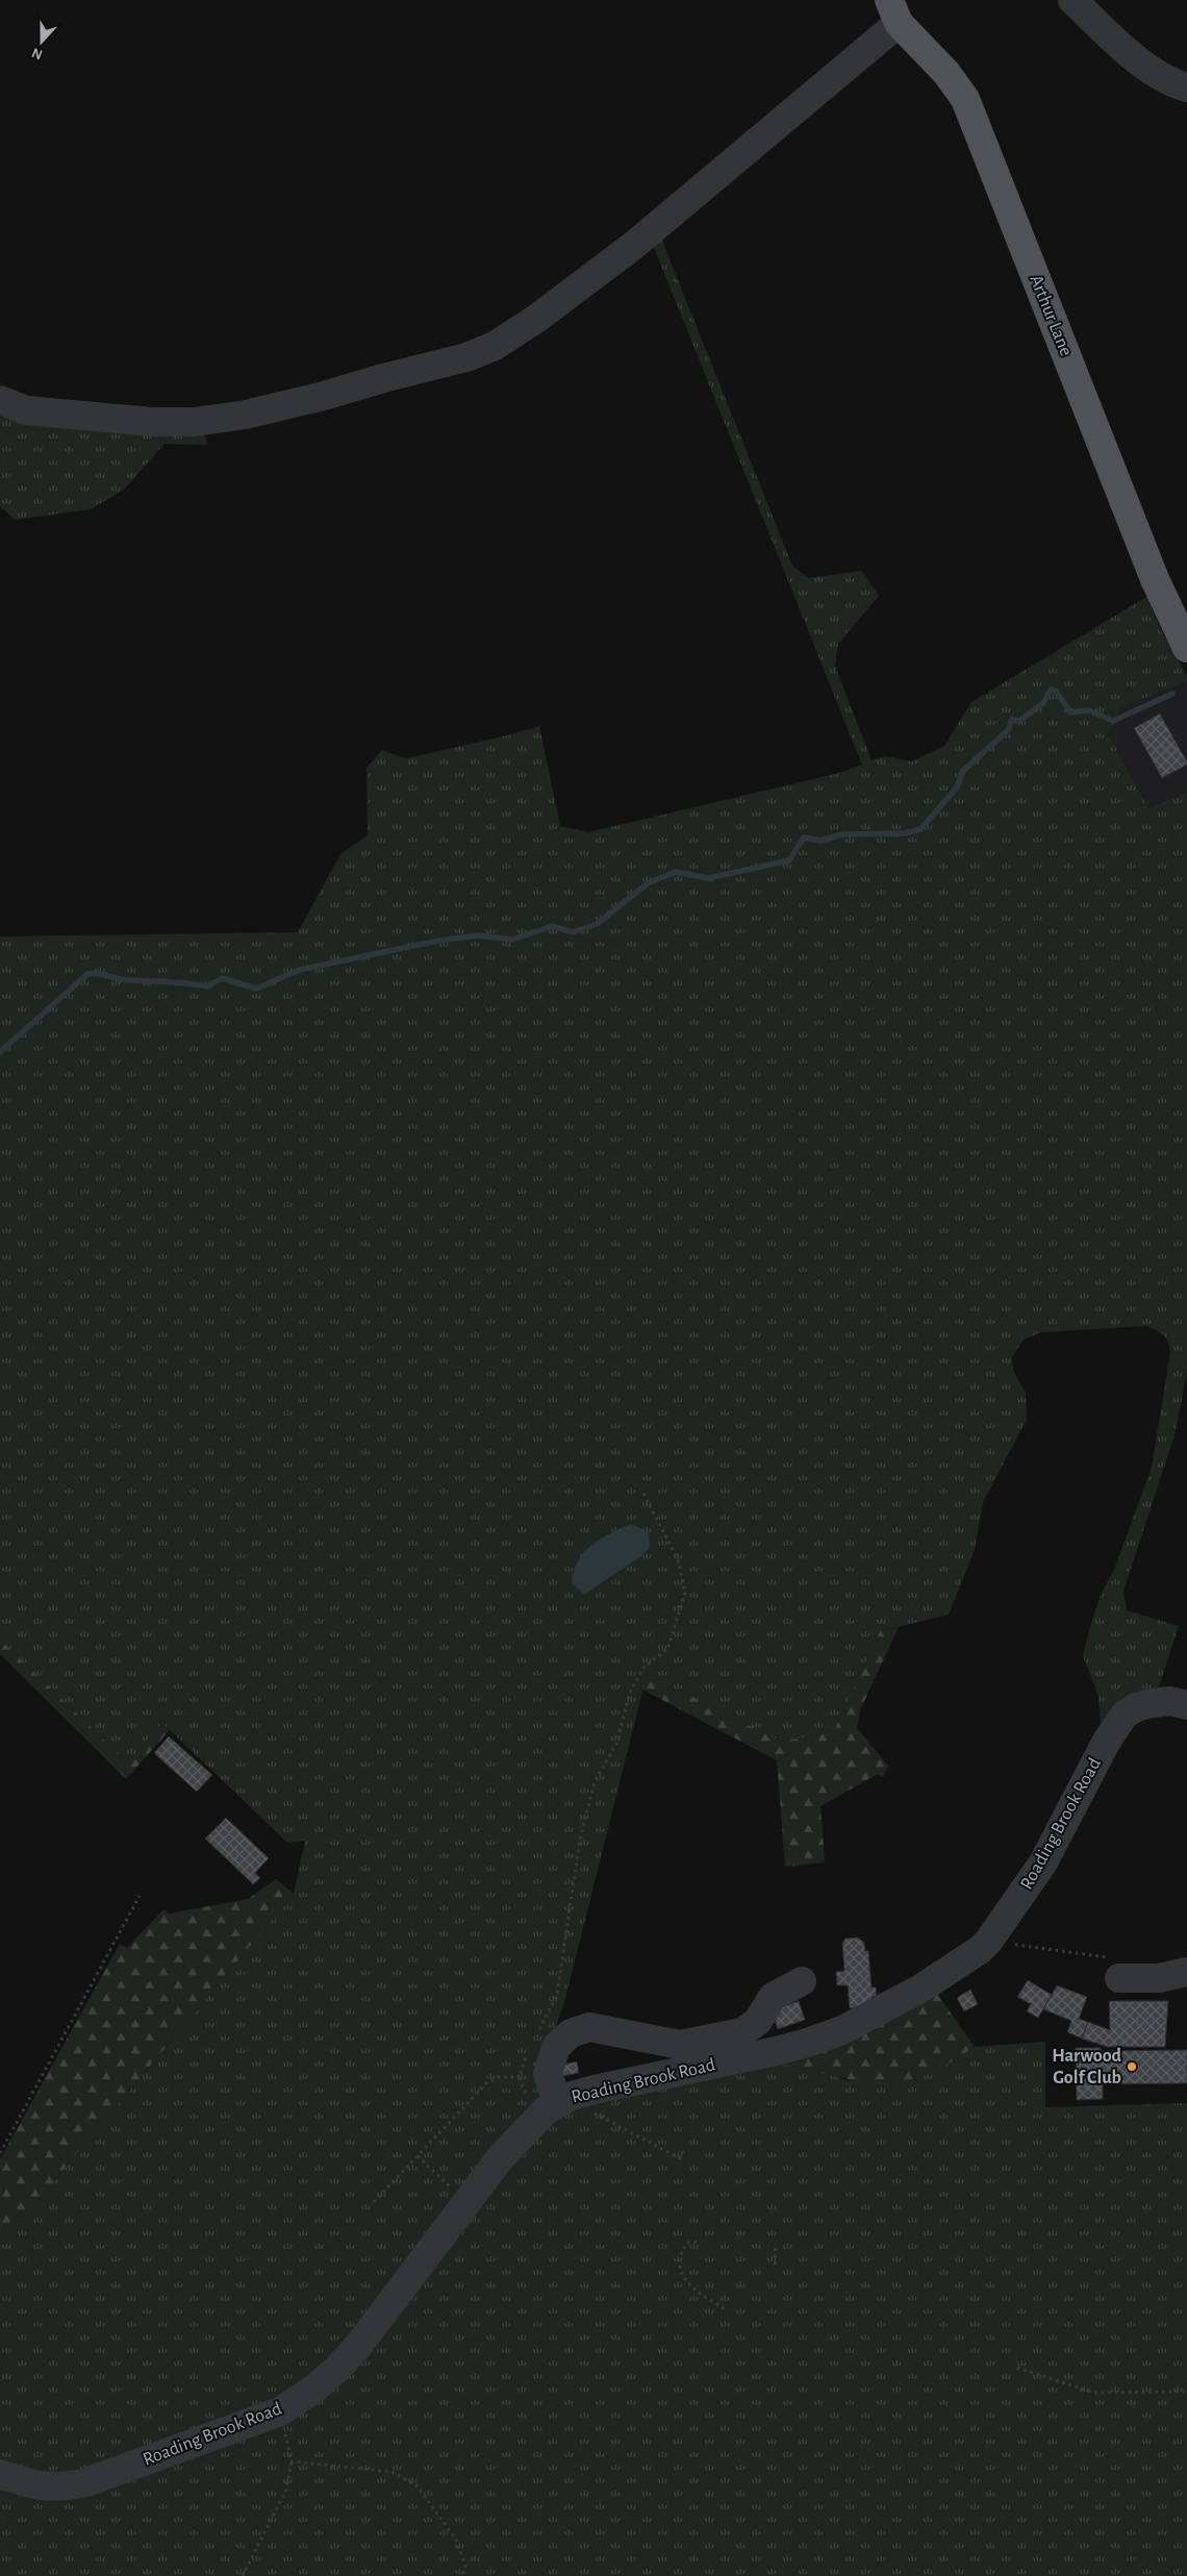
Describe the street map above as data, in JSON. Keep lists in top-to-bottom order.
{
  "streets": {
    "main road": ["Arthur Lane"],
    "street": ["Roading Brook Road"]
  },
  "places": ["Harwood Golf Club"],
  "north": "bottom"
}
